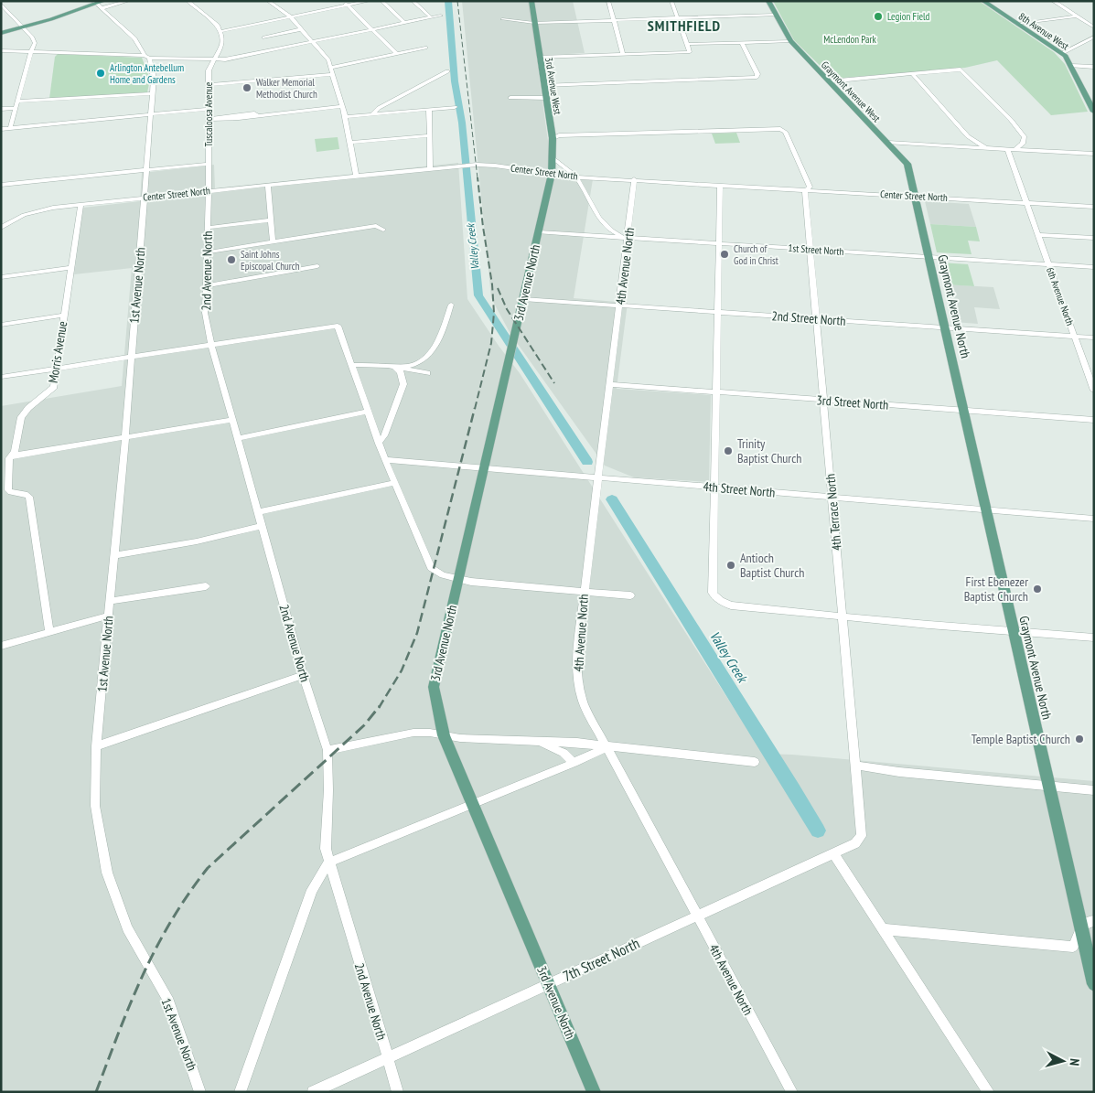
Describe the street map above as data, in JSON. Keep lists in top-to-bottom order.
{
  "streets": {
    "main road": [
      "8th Avenue West",
      "3rd Avenue West",
      "Graymont Avenue West",
      "3rd Avenue North",
      "Graymont Avenue North"
    ],
    "street": [
      "Tuscaloosa Avenue",
      "Center Street North",
      "1st Street North",
      "4th Avenue North",
      "2nd Avenue North",
      "1st Avenue North",
      "6th Avenue North",
      "2nd Street North",
      "Morris Avenue",
      "3rd Street North",
      "4th Street North",
      "4th Terrace North",
      "7th Street North"
    ]
  },
  "crossings": [
    ["3rd Avenue West", "Center Street North"],
    ["3rd Avenue West", "3rd Avenue North"],
    ["3rd Avenue West", "4th Terrace North"],
    ["Graymont Avenue West", "Center Street North"],
    ["Graymont Avenue West", "Graymont Avenue North"],
    ["Tuscaloosa Avenue", "Center Street North"],
    ["Tuscaloosa Avenue", "2nd Avenue North"],
    ["Center Street North", "4th Avenue North"],
    ["Center Street North", "2nd Avenue North"],
    ["Center Street North", "3rd Avenue North"],
    ["Center Street North", "1st Avenue North"],
    ["Center Street North", "6th Avenue North"],
    ["Center Street North", "Graymont Avenue North"],
    ["Center Street North", "Morris Avenue"],
    ["Center Street North", "4th Terrace North"],
    ["1st Street North", "4th Avenue North"],
    ["1st Street North", "3rd Avenue North"],
    ["1st Street North", "6th Avenue North"],
    ["1st Street North", "Graymont Avenue North"],
    ["1st Street North", "4th Terrace North"],
    ["4th Avenue North", "2nd Street North"],
    ["4th Avenue North", "3rd Street North"],
    ["4th Avenue North", "4th Street North"],
    ["4th Avenue North", "7th Street North"],
    ["2nd Avenue North", "7th Street North"],
    ["3rd Avenue North", "2nd Street North"],
    ["3rd Avenue North", "4th Street North"],
    ["3rd Avenue North", "7th Street North"],
    ["6th Avenue North", "2nd Street North"],
    ["Graymont Avenue North", "2nd Street North"],
    ["Graymont Avenue North", "3rd Street North"],
    ["Graymont Avenue North", "4th Street North"],
    ["2nd Street North", "4th Terrace North"],
    ["3rd Street North", "4th Terrace North"],
    ["4th Street North", "4th Terrace North"],
    ["4th Terrace North", "7th Street North"]
  ],
  "districts": ["SMITHFIELD"],
  "water": ["Valley Creek"],
  "parks": ["McLendon Park"],
  "places": [
    "Legion Field",
    "Arlington Antebellum Home and Gardens",
    "Walker Memorial Methodist Church",
    "Church of God in Christ",
    "Saint Johns Episcopal Church",
    "Trinity Baptist Church",
    "Antioch Baptist Church",
    "First Ebenezer Baptist Church",
    "Temple Baptist Church"
  ],
  "north": "right"
}
